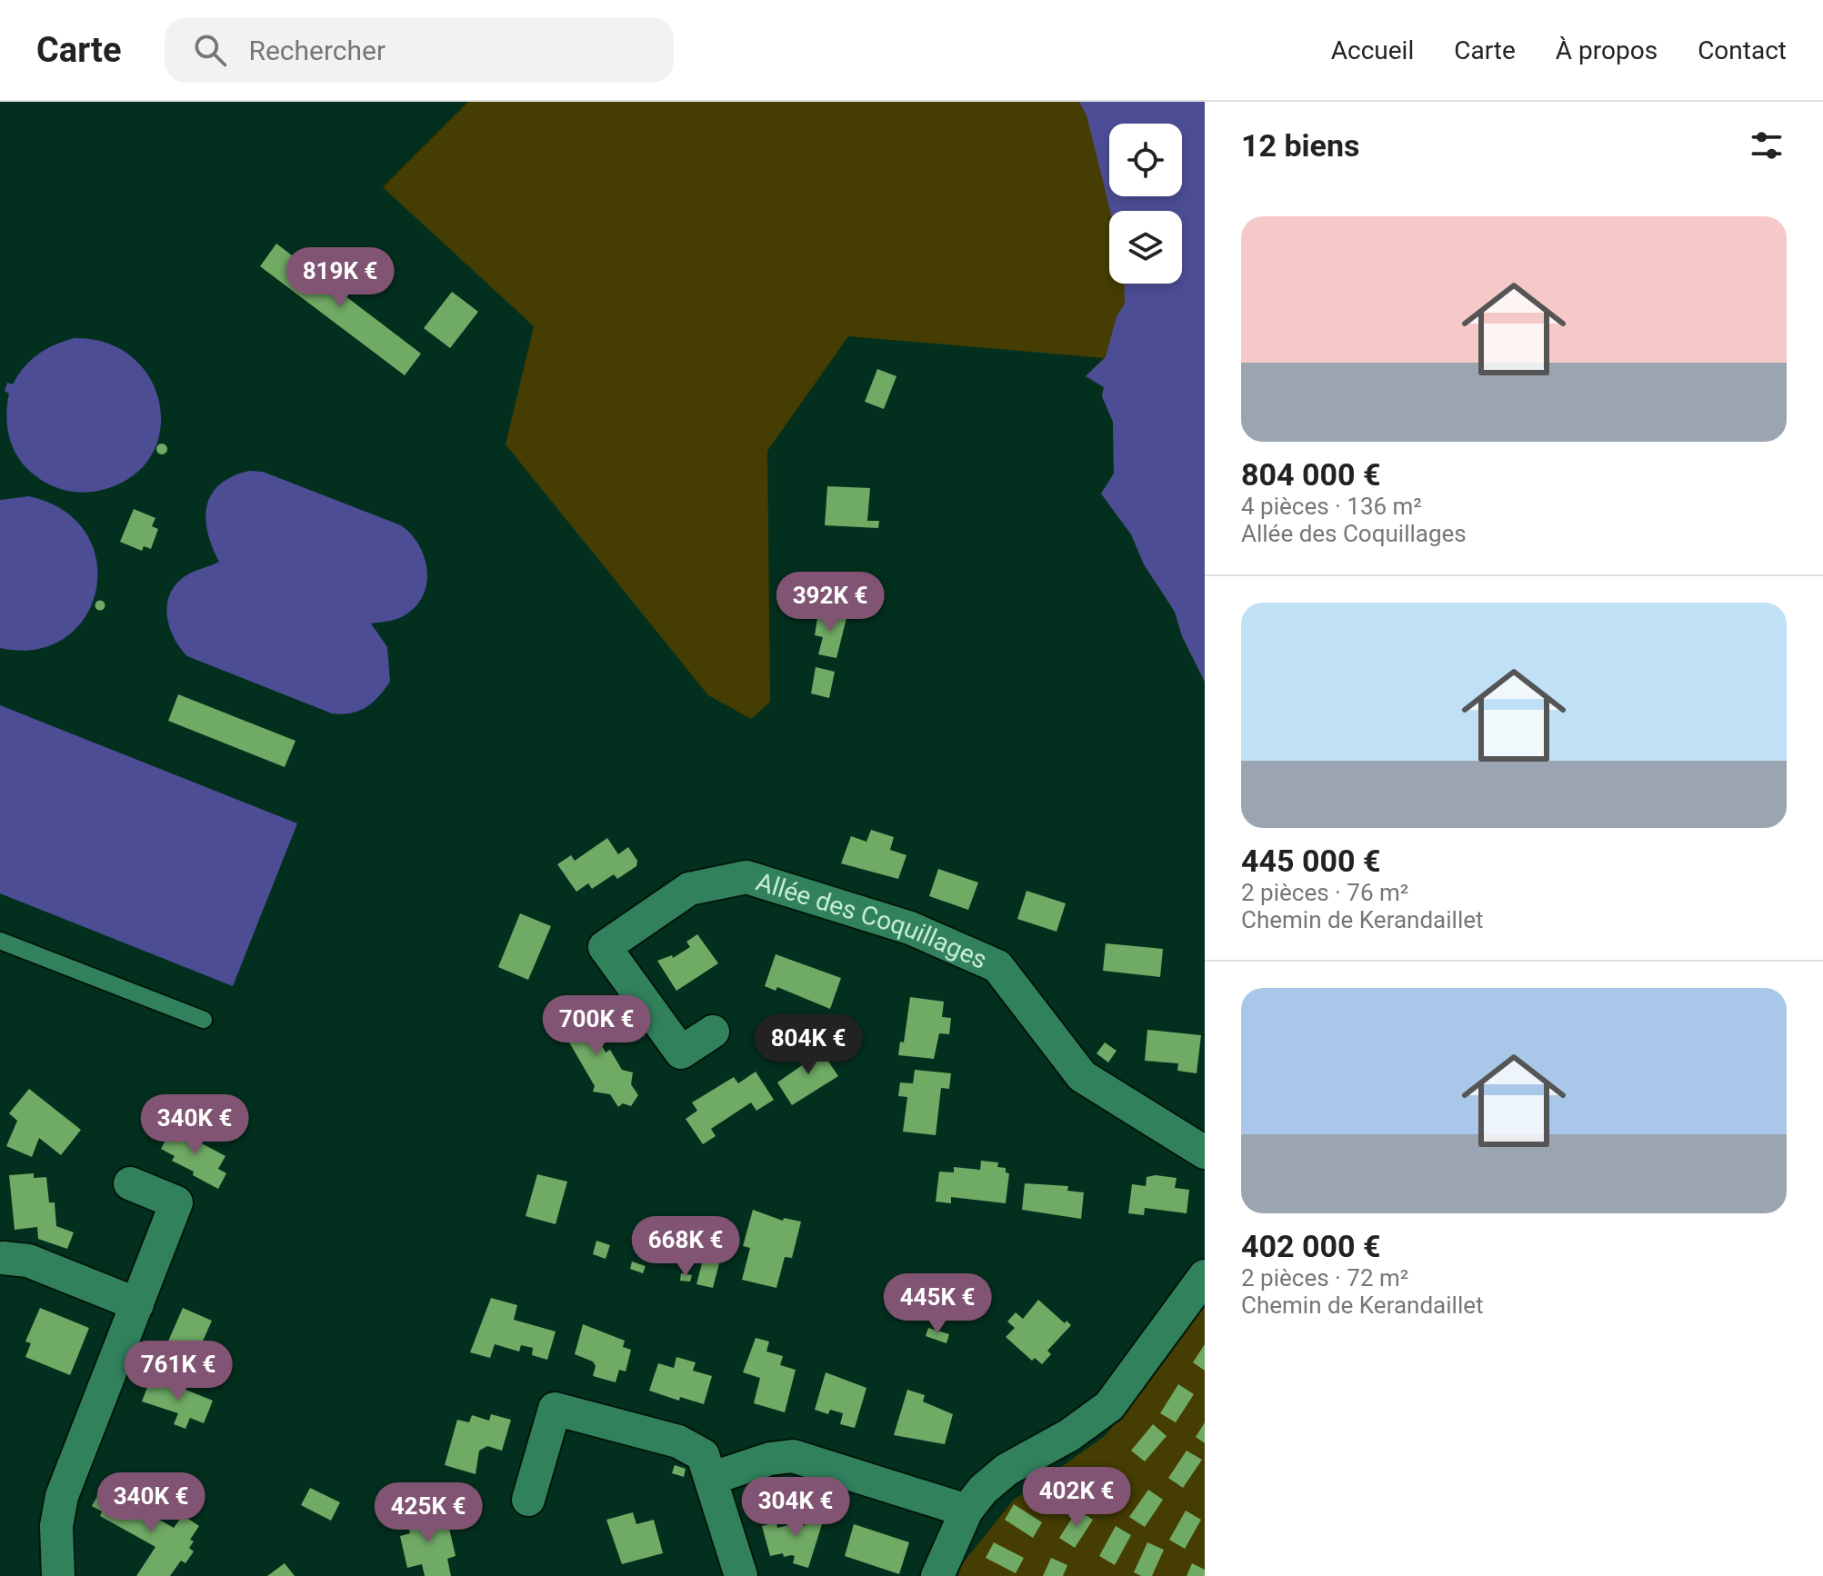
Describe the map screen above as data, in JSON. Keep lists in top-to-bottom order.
{
  "streets": {
    "street": ["Allée des Coquillages"]
  },
  "page": {
    "header": "Carte",
    "search": "Rechercher",
    "nav": [
      "Accueil",
      "Carte",
      "À propos",
      "Contact"
    ],
    "heading": "12 biens",
    "list": [
      {
        "name": "804 000 €",
        "note": "4 pièces · 136 m² · Allée des Coquillages"
      },
      {
        "name": "445 000 €",
        "note": "2 pièces · 76 m² · Chemin de Kerandaillet"
      },
      {
        "name": "402 000 €",
        "note": "2 pièces · 72 m² · Chemin de Kerandaillet"
      }
    ],
    "price": [
      "819K €",
      "392K €",
      "700K €",
      "804K €",
      "340K €",
      "668K €",
      "445K €",
      "761K €",
      "402K €",
      "340K €",
      "304K €",
      "425K €"
    ]
  }
}
